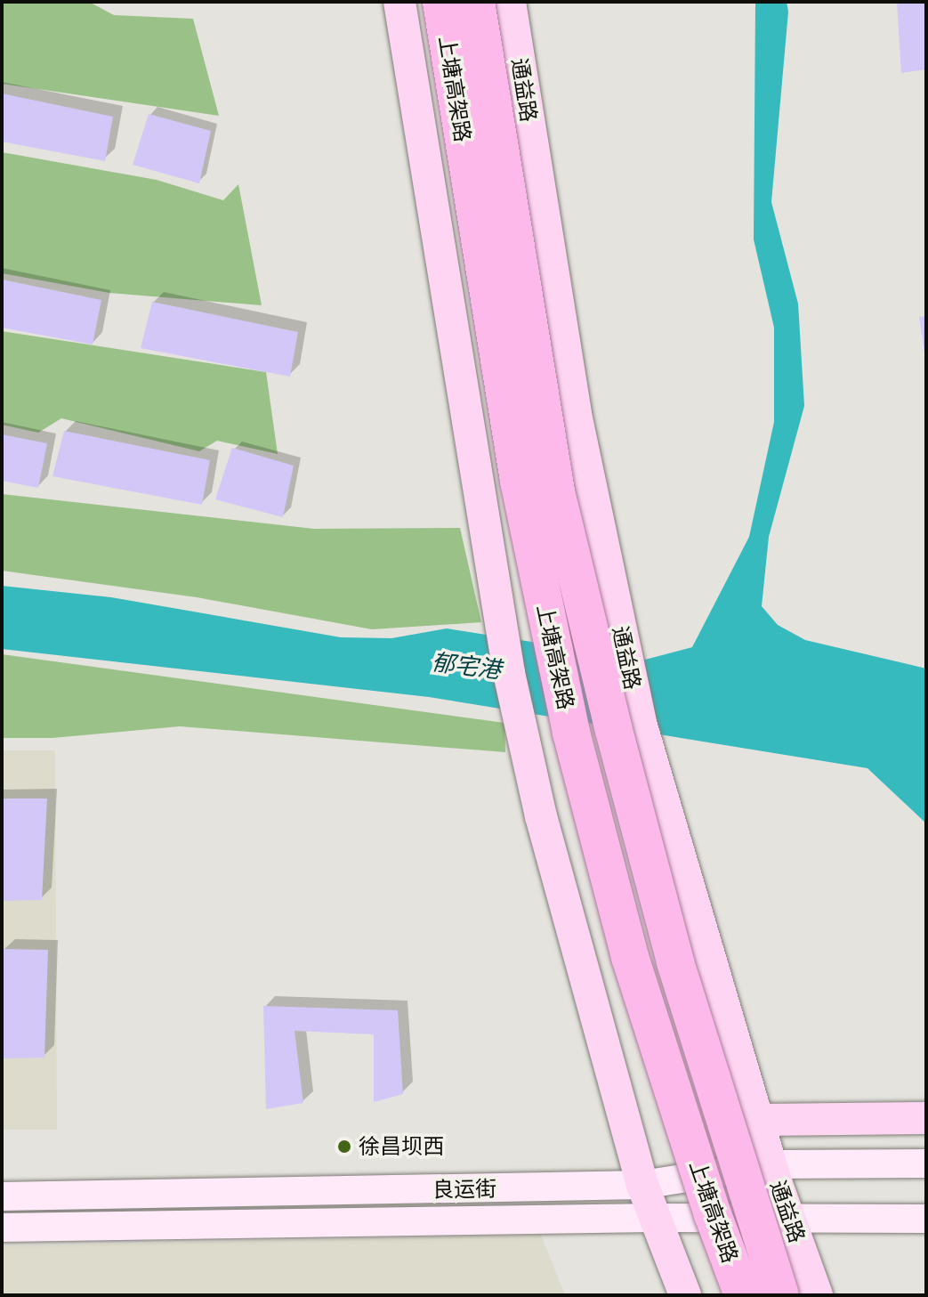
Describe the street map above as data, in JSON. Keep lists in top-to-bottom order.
{
  "streets": {
    "highway": ["上塘高架路"],
    "main road": ["通益路", "良运街"]
  },
  "crossings": [
    ["通益路", "良运街"]
  ],
  "water": ["郁宅港"],
  "places": ["徐昌坝西"]
}
